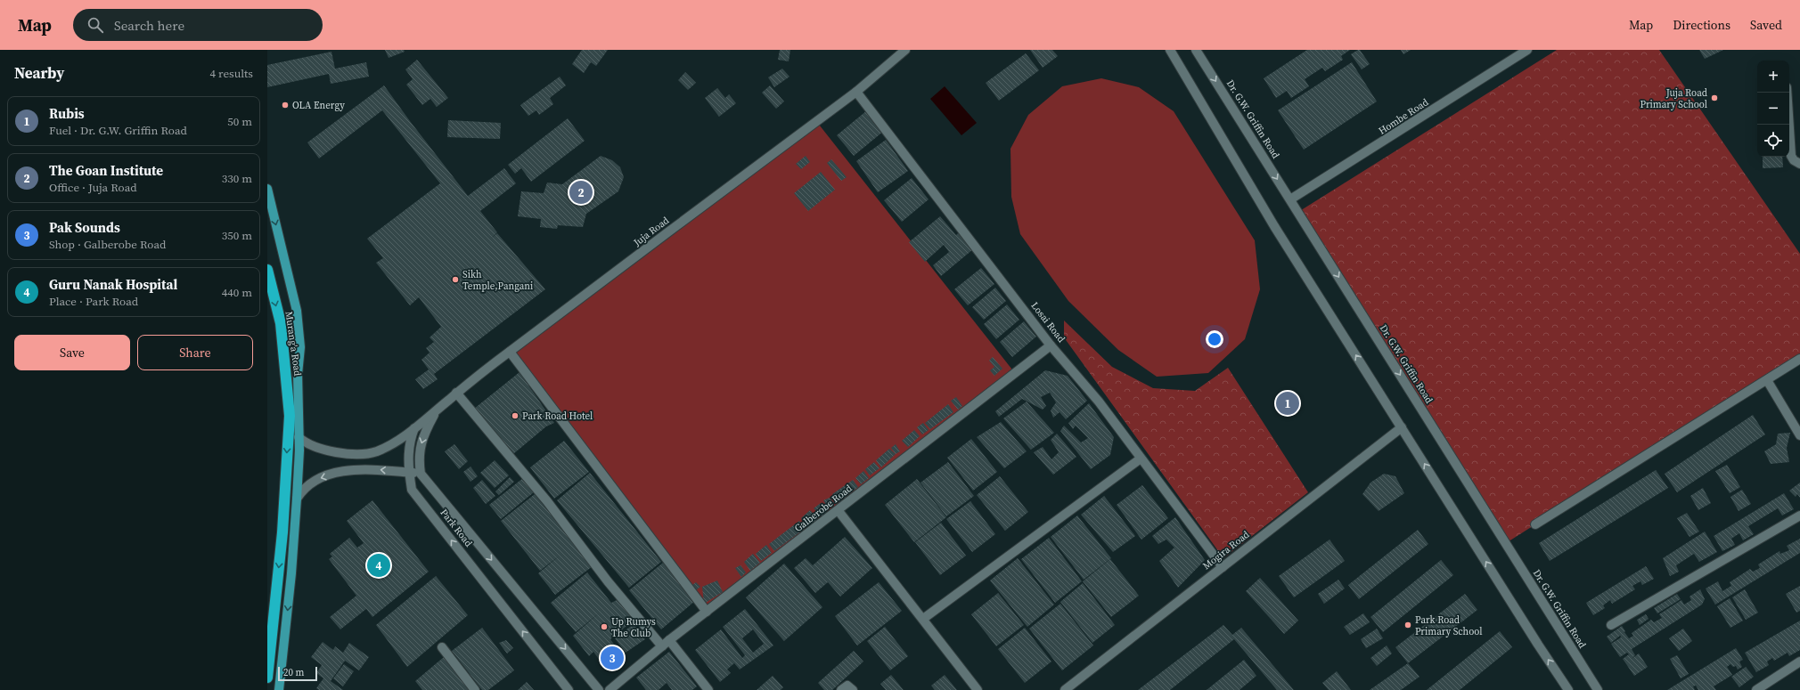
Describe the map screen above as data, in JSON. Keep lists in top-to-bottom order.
{
  "streets": {
    "highway": ["Murang'a Road"],
    "street": [
      "Hombe Road",
      "Dr. G.W. Griffin Road",
      "Juja Road",
      "Losai Road",
      "Galberobe Road",
      "Park Road",
      "Mogira Road"
    ]
  },
  "crossings": [
    ["Hombe Road", "Dr. G.W. Griffin Road"],
    ["Juja Road", "Losai Road"],
    ["Juja Road", "Murang'a Road"],
    ["Losai Road", "Galberobe Road"],
    ["Losai Road", "Mogira Road"]
  ],
  "one_way": ["Murang'a Road"],
  "places": [
    "Juja Road Primary School",
    "OLA Energy",
    "Sikh Temple,Pangani",
    "Park Road Hotel",
    "Park Road Primary School",
    "Up Rumys The Club"
  ],
  "scale_bar": "20 m",
  "page": {
    "header": "Map",
    "search": "Search here",
    "nav": ["Map", "Directions", "Saved"],
    "heading": ["Nearby", "4 results"],
    "map_buttons": ["+", "−"],
    "list": [
      {
        "mark": "1",
        "name": "Rubis",
        "note": "Fuel · Dr. G.W. Griffin Road",
        "value": "50 m"
      },
      {
        "mark": "2",
        "name": "The Goan Institute",
        "note": "Office · Juja Road",
        "value": "330 m"
      },
      {
        "mark": "3",
        "name": "Pak Sounds",
        "note": "Shop · Galberobe Road",
        "value": "350 m"
      },
      {
        "mark": "4",
        "name": "Guru Nanak Hospital",
        "note": "Place · Park Road",
        "value": "440 m"
      }
    ],
    "pins": [
      "2",
      "1",
      "4",
      "3"
    ],
    "buttons": ["Save", "Share"],
    "scale": "20 m"
  }
}
